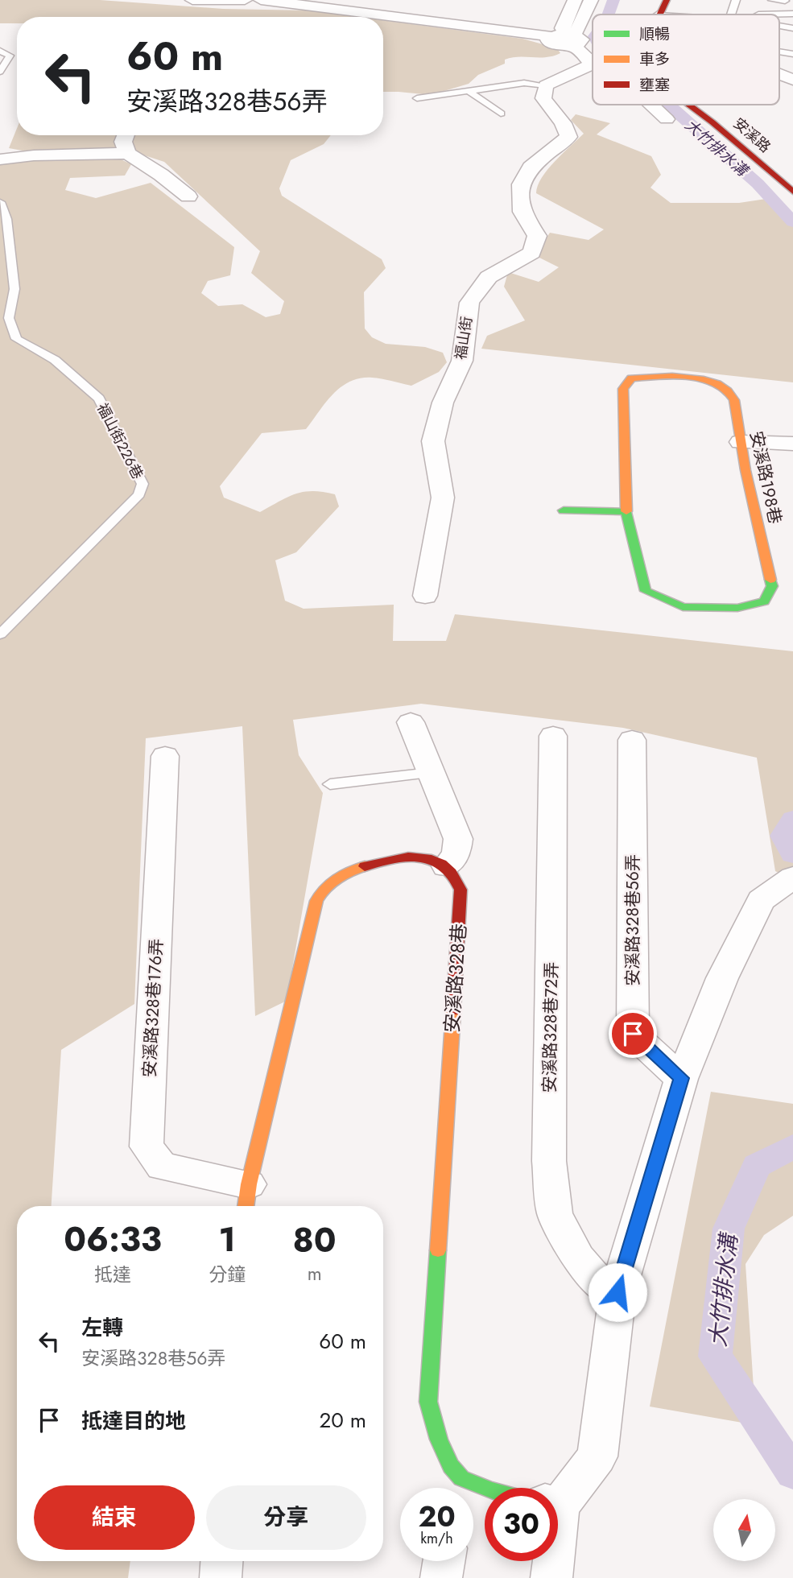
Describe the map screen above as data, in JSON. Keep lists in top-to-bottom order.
{
  "streets": {
    "street": [
      "安溪路",
      "福山街",
      "安溪路198巷",
      "安溪路328巷56弄",
      "安溪路328巷",
      "安溪路328巷176弄",
      "安溪路328巷72弄"
    ],
    "lane": ["福山街226巷"]
  },
  "water": ["大竹排水溝"],
  "legend": ["順暢", "車多", "壅塞"],
  "north": "top",
  "page": {
    "turn": ["60 m", "安溪路328巷56弄"],
    "eta": [
      "06:33",
      "抵達",
      "1",
      "分鐘",
      "80",
      "m"
    ],
    "list": [
      {
        "name": "左轉",
        "note": "安溪路328巷56弄",
        "value": "60 m"
      },
      {
        "name": "抵達目的地",
        "value": "20 m"
      }
    ],
    "buttons": ["結束", "分享"],
    "speed": "20 km/h",
    "limit": "30"
  }
}
